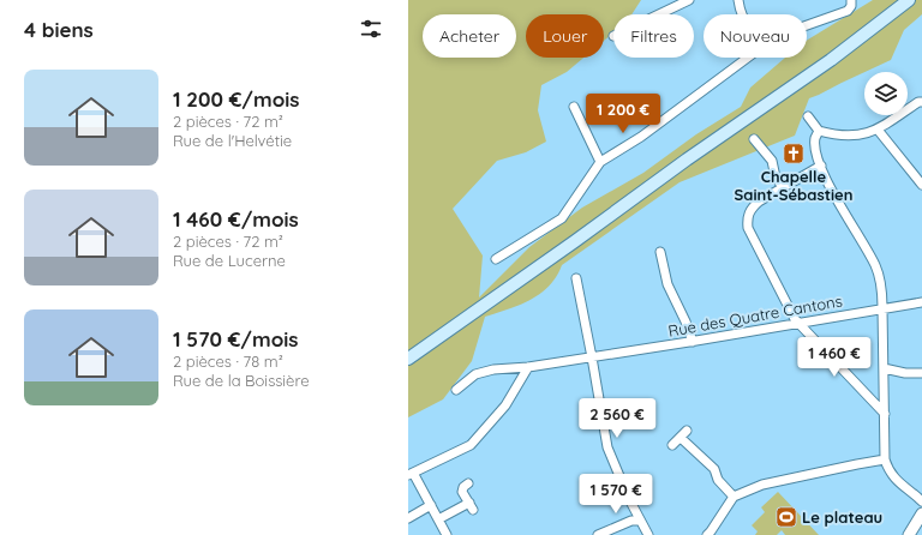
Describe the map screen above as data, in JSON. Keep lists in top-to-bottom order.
{
  "streets": {
    "street": ["Rue des Quatre Cantons"]
  },
  "places": {
    "church": ["Chapelle Saint-Sébastien"],
    "sports": ["Le plateau"]
  },
  "page": {
    "heading": "4 biens",
    "chip": [
      "Acheter",
      "Louer",
      "Filtres",
      "Nouveau"
    ],
    "list": [
      {
        "name": "1 200 €/mois",
        "note": "2 pièces · 72 m² · Rue de l'Helvétie"
      },
      {
        "name": "1 460 €/mois",
        "note": "2 pièces · 72 m² · Rue de Lucerne"
      },
      {
        "name": "1 570 €/mois",
        "note": "2 pièces · 78 m² · Rue de la Boissière"
      }
    ],
    "price": [
      "1 200 €",
      "1 460 €",
      "2 560 €",
      "1 570 €"
    ]
  }
}
